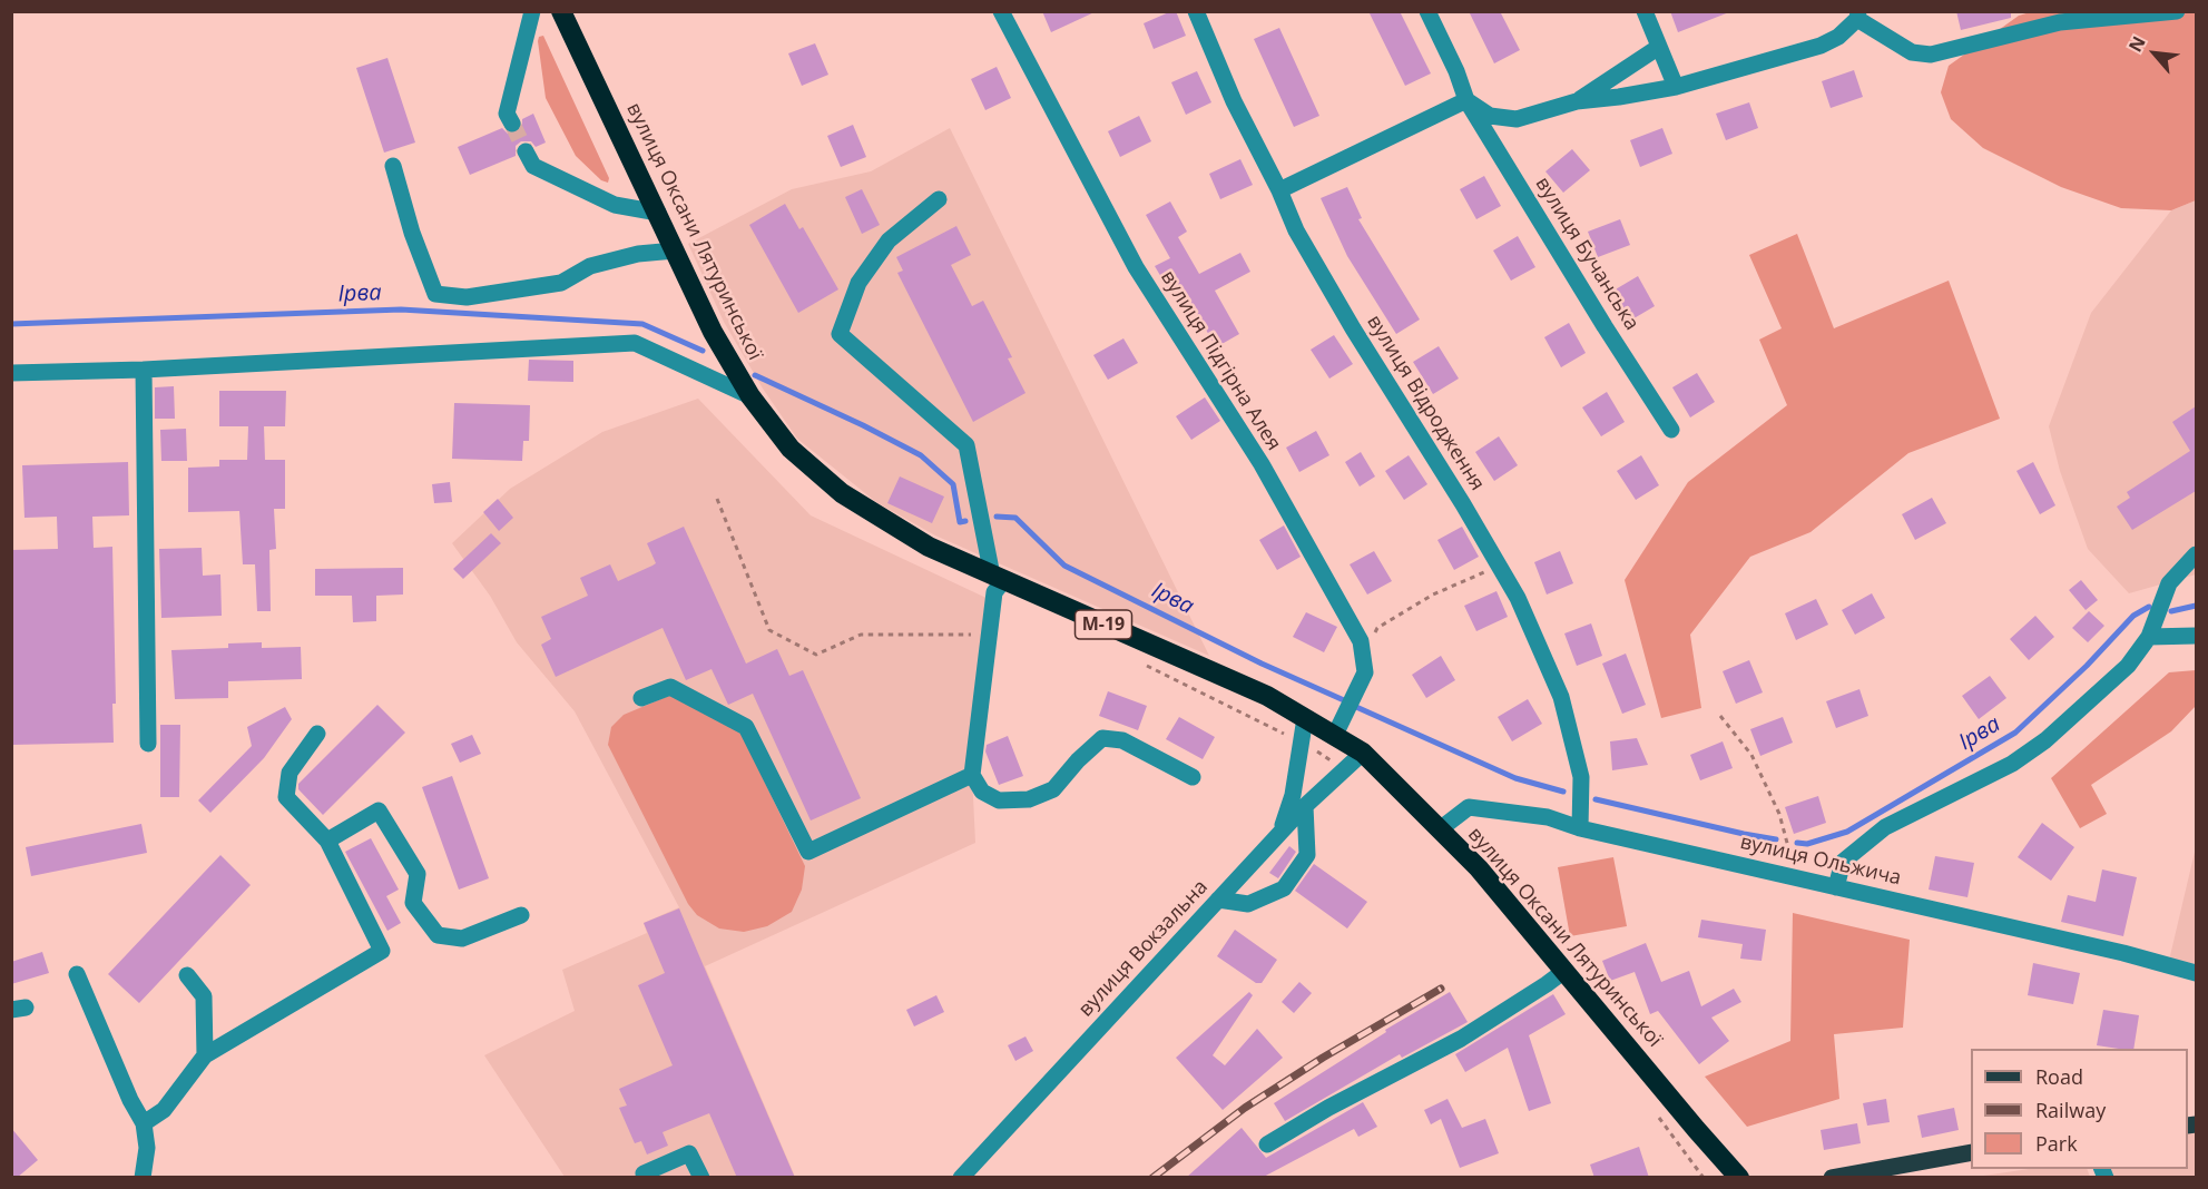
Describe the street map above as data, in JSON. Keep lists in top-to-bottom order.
{
  "streets": {
    "highway": ["вулиця Оксани Лятуринської", "М-19"],
    "street": [
      "вулиця Бучанська",
      "вулиця Підгірна Алея",
      "вулиця Відродження",
      "вулиця Ольжича",
      "вулиця Вокзальна"
    ]
  },
  "crossings": [
    ["вулиця Оксани Лятуринської", "вулиця Підгірна Алея"],
    ["вулиця Оксани Лятуринської", "вулиця Ольжича"],
    ["вулиця Оксани Лятуринської", "вулиця Вокзальна"],
    ["вулиця Відродження", "вулиця Ольжича"]
  ],
  "water": ["Ірва"],
  "legend": ["Road", "Railway", "Park"],
  "north": "top left"
}
